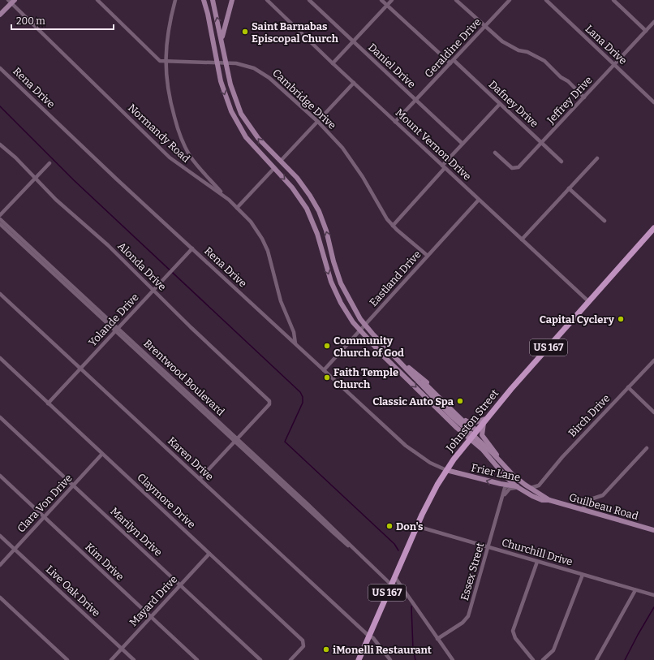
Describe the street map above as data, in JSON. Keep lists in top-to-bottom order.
{
  "streets": {
    "main road": [
      "US 167",
      "Johnston Street",
      "Frier Lane",
      "Guilbeau Road"
    ],
    "street": [
      "Lana Drive",
      "Geraldine Drive",
      "Daniel Drive",
      "Rena Drive",
      "Cambridge Drive",
      "Jeffrey Drive",
      "Dafney Drive",
      "Normandy Road",
      "Mount Vernon Drive",
      "Alonda Drive",
      "Eastland Drive",
      "Yolande Drive",
      "Brentwood Boulevard",
      "Birch Drive",
      "Karen Drive",
      "Claymore Drive",
      "Clara Von Drive",
      "Marilyn Drive",
      "Churchill Drive",
      "Kim Drive",
      "Essex Street",
      "Live Oak Drive",
      "Mayard Drive"
    ]
  },
  "crossings": [
    ["Lana Drive", "Jeffrey Drive"],
    ["Geraldine Drive", "Daniel Drive"],
    ["Geraldine Drive", "Dafney Drive"],
    ["Geraldine Drive", "Mount Vernon Drive"],
    ["Rena Drive", "Normandy Road"],
    ["Rena Drive", "Eastland Drive"],
    ["Rena Drive", "Yolande Drive"],
    ["Rena Drive", "Johnston Street"],
    ["Rena Drive", "Frier Lane"],
    ["Cambridge Drive", "Eastland Drive"],
    ["Jeffrey Drive", "Dafney Drive"],
    ["Mount Vernon Drive", "Eastland Drive"],
    ["Mount Vernon Drive", "Johnston Street"],
    ["Alonda Drive", "Yolande Drive"],
    ["Alonda Drive", "Brentwood Boulevard"],
    ["Yolande Drive", "Brentwood Boulevard"],
    ["Yolande Drive", "Karen Drive"],
    ["Yolande Drive", "Claymore Drive"],
    ["Brentwood Boulevard", "Johnston Street"],
    ["Johnston Street", "Karen Drive"],
    ["Johnston Street", "Frier Lane"],
    ["Johnston Street", "Guilbeau Road"],
    ["Johnston Street", "Churchill Drive"],
    ["Frier Lane", "Guilbeau Road"],
    ["Frier Lane", "Essex Street"],
    ["Claymore Drive", "Clara Von Drive"],
    ["Claymore Drive", "Mayard Drive"],
    ["Clara Von Drive", "Marilyn Drive"],
    ["Clara Von Drive", "Kim Drive"],
    ["Clara Von Drive", "Live Oak Drive"],
    ["Marilyn Drive", "Mayard Drive"],
    ["Churchill Drive", "Essex Street"],
    ["Kim Drive", "Mayard Drive"],
    ["Live Oak Drive", "Mayard Drive"]
  ],
  "one_way": ["Frier Lane"],
  "places": [
    "Saint Barnabas Episcopal Church",
    "Capital Cyclery",
    "Community Church of God",
    "Faith Temple Church",
    "Classic Auto Spa",
    "Don's",
    "iMonelli Restaurant"
  ],
  "scale_bar": "200 m"
}
